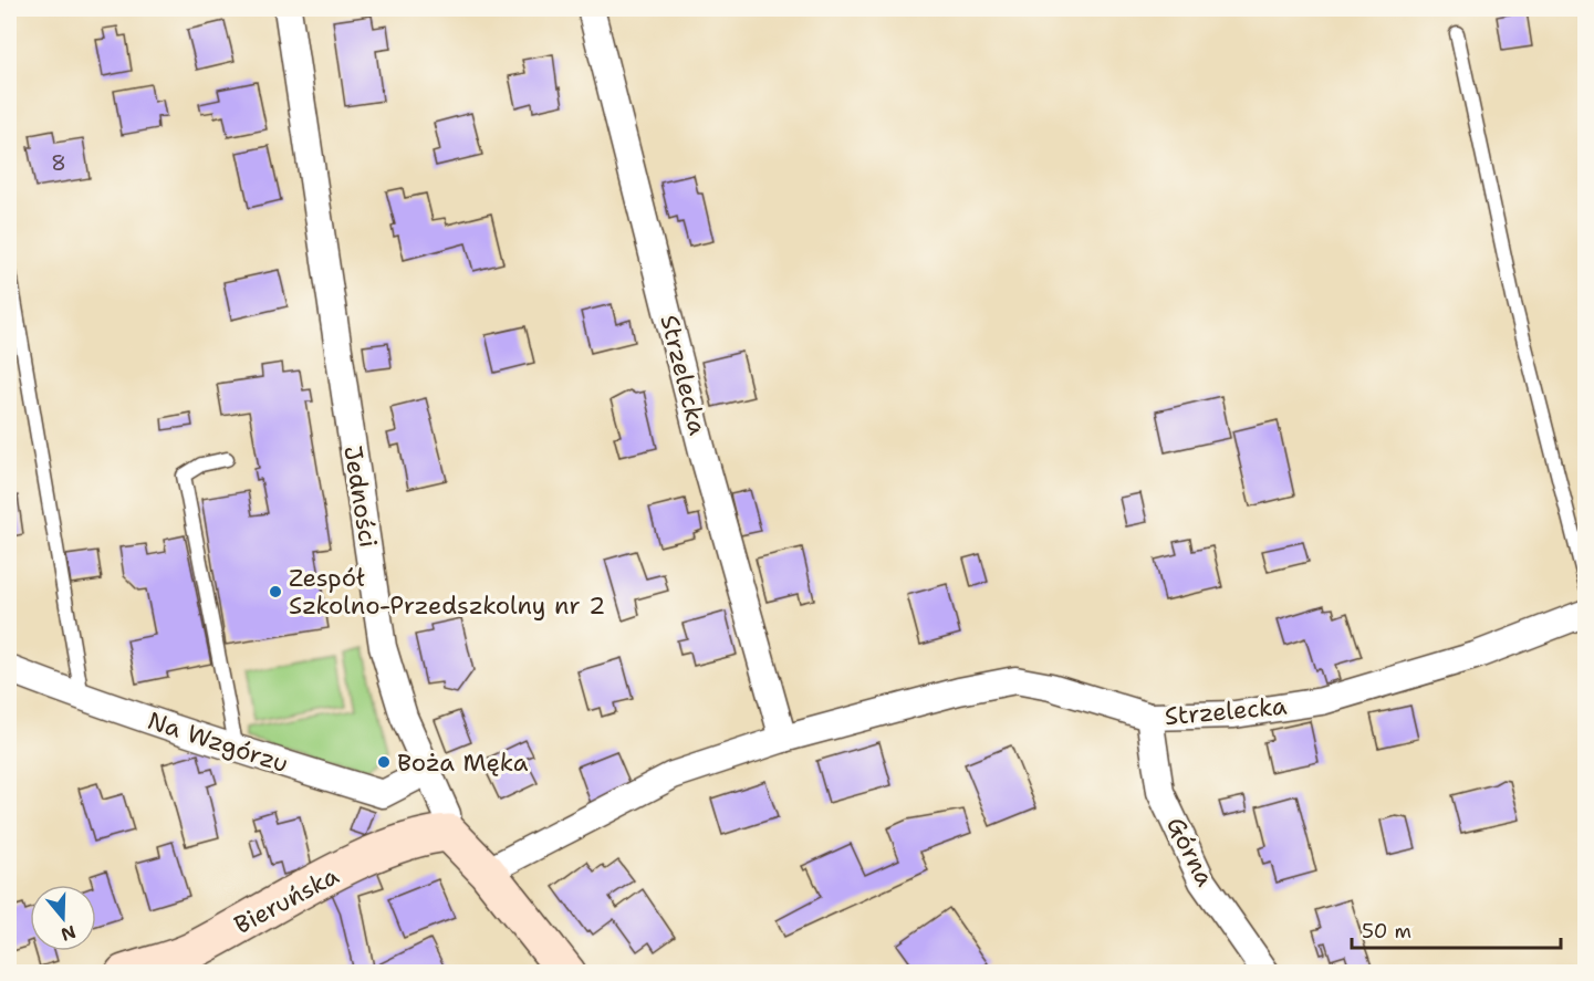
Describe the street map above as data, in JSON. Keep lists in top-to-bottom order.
{
  "streets": {
    "street": [
      "Strzelecka",
      "Jedności",
      "Na Wzgórzu",
      "Górna",
      "Bieruńska"
    ]
  },
  "crossings": [
    ["Strzelecka", "Jedności"],
    ["Strzelecka", "Górna"],
    ["Jedności", "Na Wzgórzu"],
    ["Jedności", "Bieruńska"]
  ],
  "places": ["Zespół Szkolno-Przedszkolny nr 2", "Boża Męka"],
  "house_numbers": ["8"],
  "scale_bar": "50 m",
  "north": "bottom"
}
